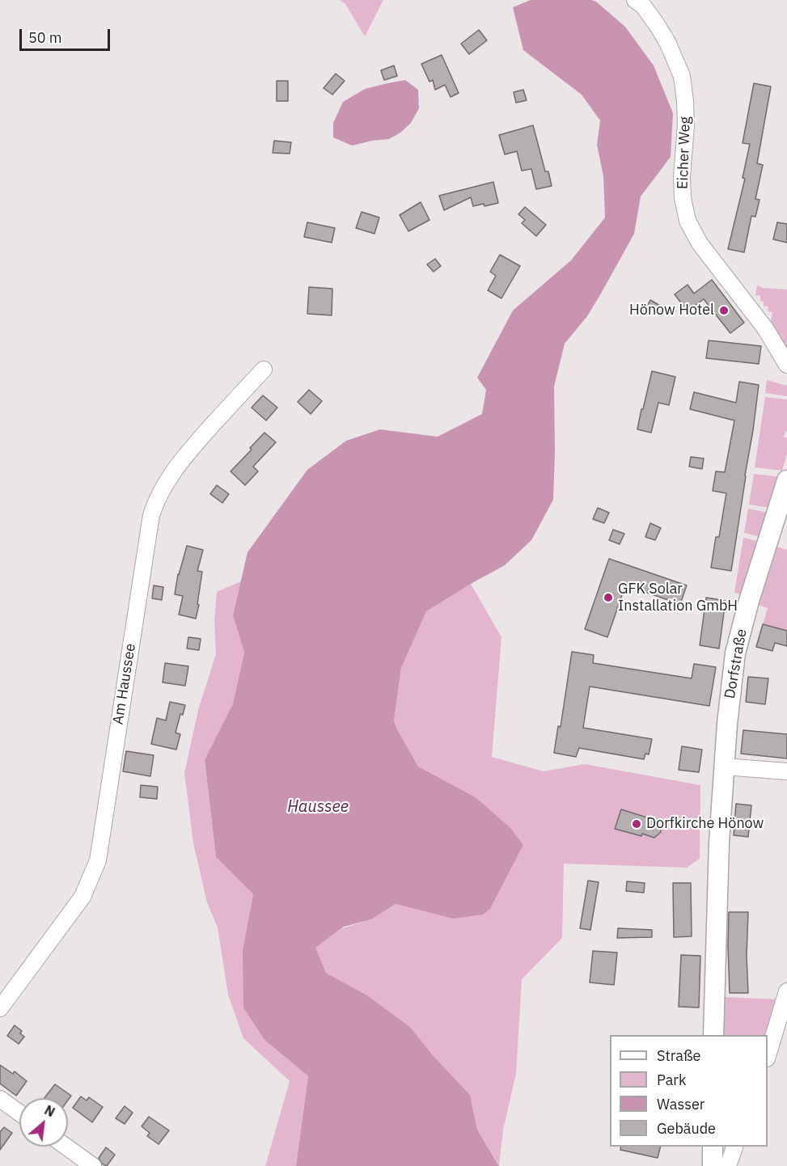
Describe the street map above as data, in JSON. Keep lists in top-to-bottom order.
{
  "streets": {
    "main road": ["Dorfstraße"],
    "street": ["Eicher Weg", "Am Haussee"]
  },
  "water": ["Haussee"],
  "places": ["Hönow Hotel", "GFK Solar Installation GmbH", "Dorfkirche Hönow"],
  "legend": [
    "Straße",
    "Park",
    "Wasser",
    "Gebäude"
  ],
  "scale_bar": "50 m",
  "north": "top right"
}
